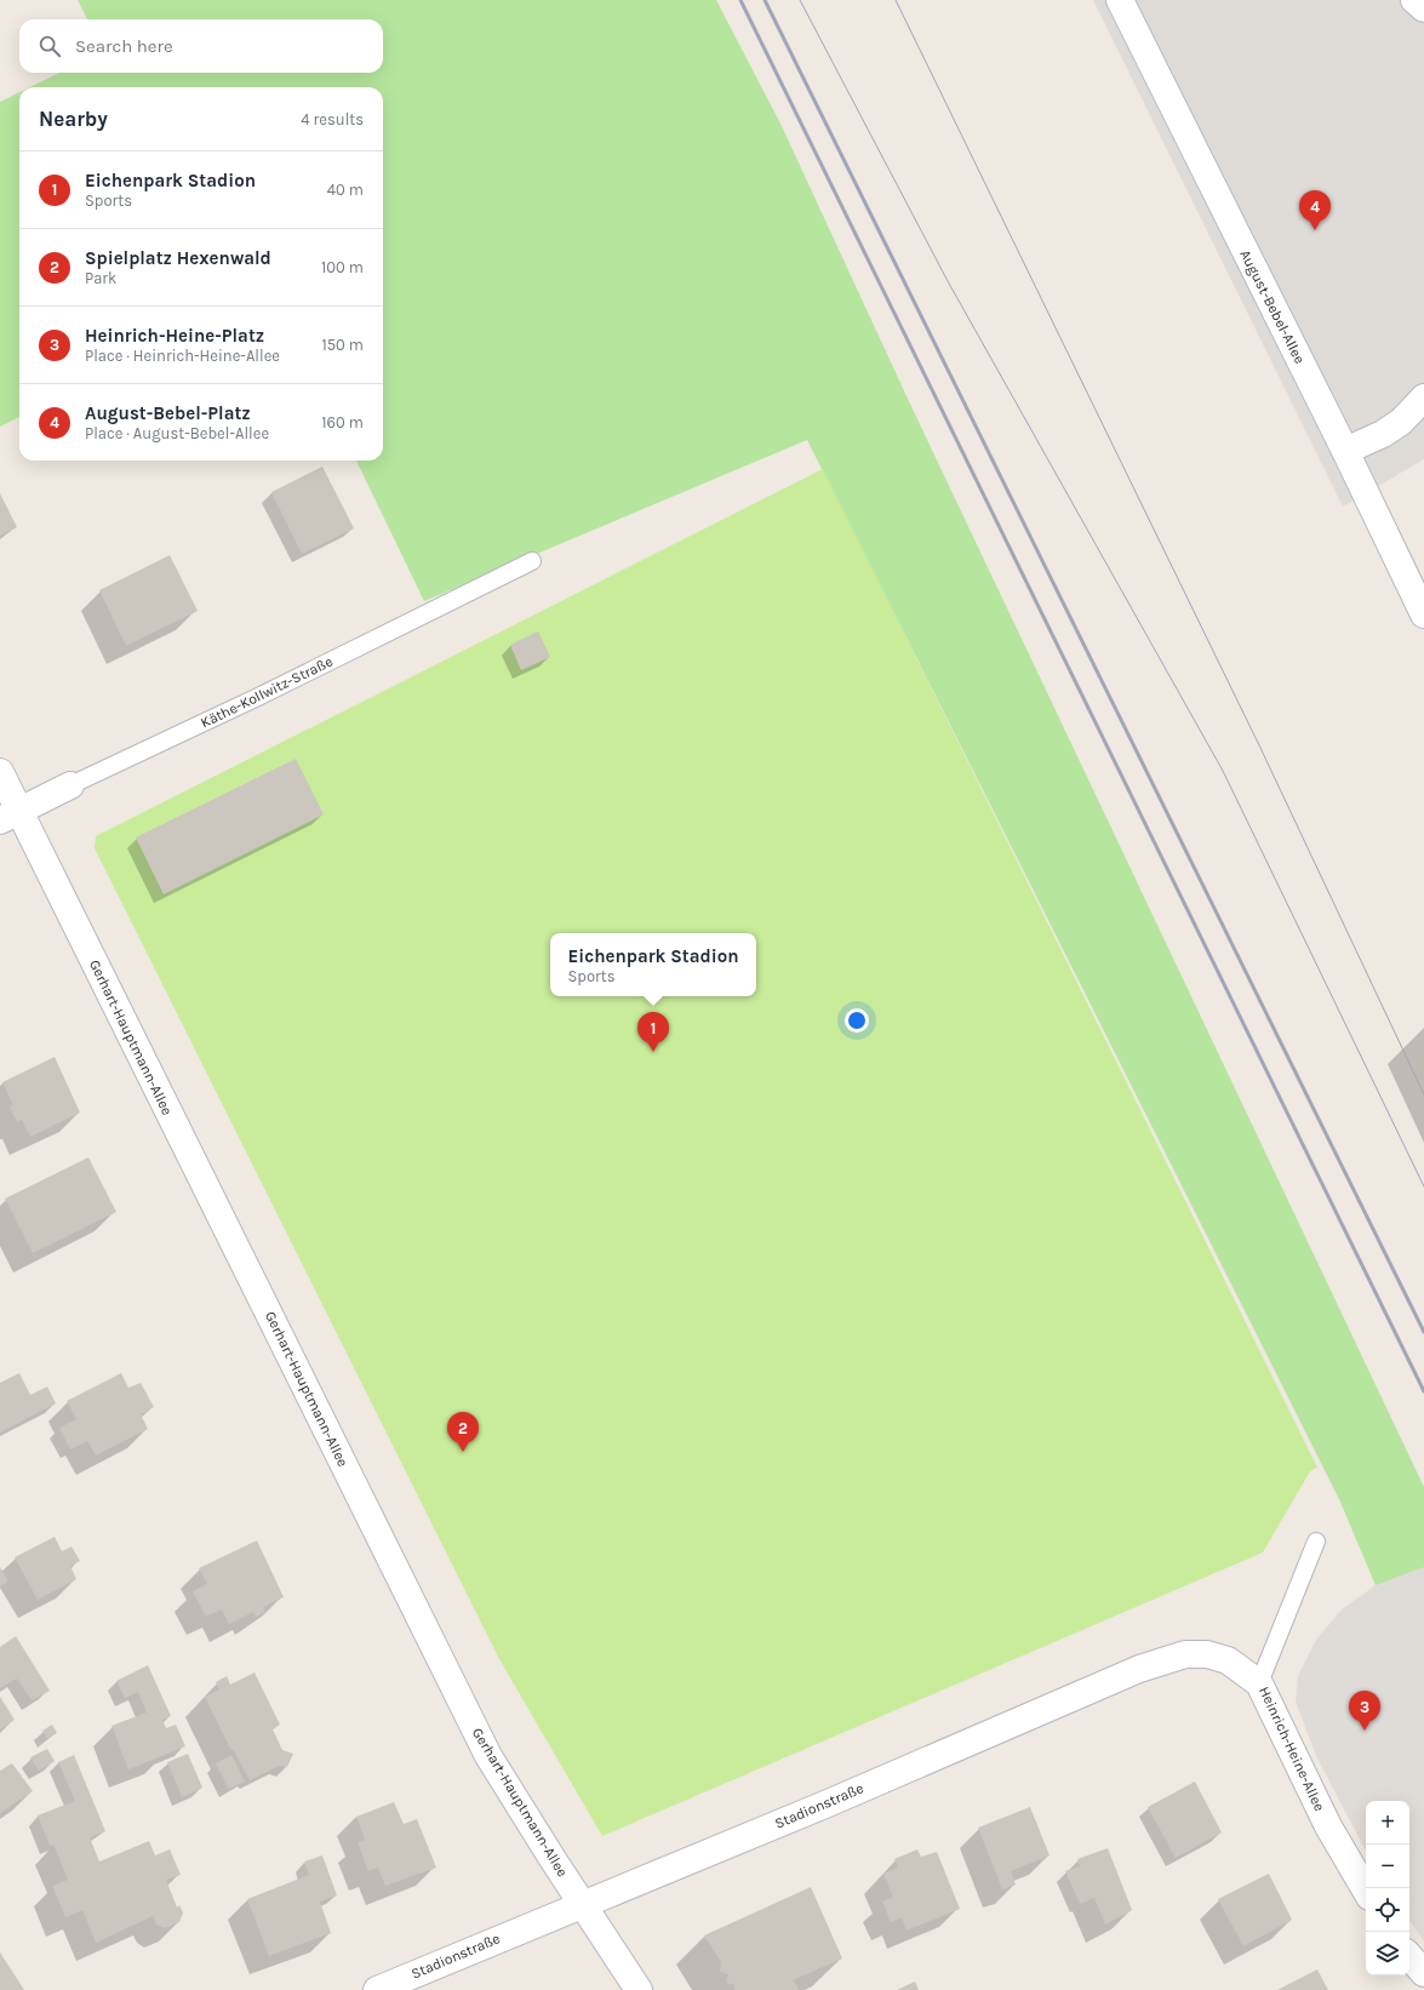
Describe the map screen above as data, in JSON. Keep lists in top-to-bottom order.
{
  "streets": {
    "street": [
      "August-Bebel-Allee",
      "Käthe-Kollwitz-Straße",
      "Gerhart-Hauptmann-Allee",
      "Heinrich-Heine-Allee",
      "Stadionstraße"
    ]
  },
  "crossings": [
    ["Käthe-Kollwitz-Straße", "Gerhart-Hauptmann-Allee"],
    ["Gerhart-Hauptmann-Allee", "Stadionstraße"],
    ["Heinrich-Heine-Allee", "Stadionstraße"]
  ],
  "page": {
    "search": "Search here",
    "heading": ["Nearby", "4 results"],
    "list": [
      {
        "mark": "1",
        "name": "Eichenpark Stadion",
        "note": "Sports",
        "value": "40 m"
      },
      {
        "mark": "2",
        "name": "Spielplatz Hexenwald",
        "note": "Park",
        "value": "100 m"
      },
      {
        "mark": "3",
        "name": "Heinrich-Heine-Platz",
        "note": "Place · Heinrich-Heine-Allee",
        "value": "150 m"
      },
      {
        "mark": "4",
        "name": "August-Bebel-Platz",
        "note": "Place · August-Bebel-Allee",
        "value": "160 m"
      }
    ],
    "pins": [
      "4",
      "1",
      "2",
      "3"
    ],
    "popup": ["Eichenpark Stadion", "Sports"],
    "map_buttons": ["+", "−"]
  }
}
